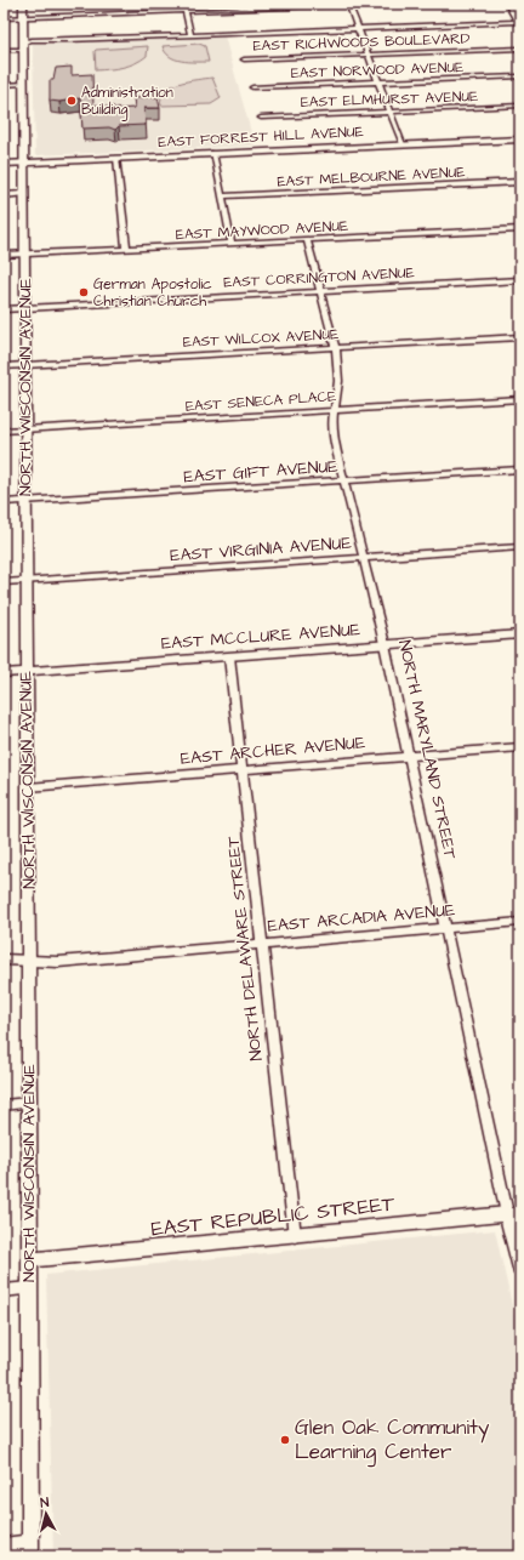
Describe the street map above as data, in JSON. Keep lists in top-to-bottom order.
{
  "streets": {
    "main road": ["EAST FORREST HILL AVENUE"],
    "street": [
      "EAST RICHWOODS BOULEVARD",
      "EAST NORWOOD AVENUE",
      "EAST ELMHURST AVENUE",
      "EAST MELBOURNE AVENUE",
      "EAST MAYWOOD AVENUE",
      "EAST CORRINGTON AVENUE",
      "EAST WILCOX AVENUE",
      "NORTH WISCONSIN AVENUE",
      "EAST SENECA PLACE",
      "EAST GIFT AVENUE",
      "EAST VIRGINIA AVENUE",
      "EAST MCCLURE AVENUE",
      "NORTH MARYLAND STREET",
      "EAST ARCHER AVENUE",
      "EAST ARCADIA AVENUE",
      "NORTH DELAWARE STREET",
      "EAST REPUBLIC STREET"
    ]
  },
  "crossings": [
    ["EAST FORREST HILL AVENUE", "NORTH WISCONSIN AVENUE"],
    ["EAST MAYWOOD AVENUE", "NORTH WISCONSIN AVENUE"],
    ["EAST MAYWOOD AVENUE", "NORTH MARYLAND STREET"],
    ["EAST CORRINGTON AVENUE", "NORTH WISCONSIN AVENUE"],
    ["EAST CORRINGTON AVENUE", "NORTH MARYLAND STREET"],
    ["EAST WILCOX AVENUE", "NORTH WISCONSIN AVENUE"],
    ["EAST WILCOX AVENUE", "NORTH MARYLAND STREET"],
    ["NORTH WISCONSIN AVENUE", "EAST SENECA PLACE"],
    ["NORTH WISCONSIN AVENUE", "EAST GIFT AVENUE"],
    ["NORTH WISCONSIN AVENUE", "EAST VIRGINIA AVENUE"],
    ["NORTH WISCONSIN AVENUE", "EAST MCCLURE AVENUE"],
    ["NORTH WISCONSIN AVENUE", "EAST ARCHER AVENUE"],
    ["NORTH WISCONSIN AVENUE", "EAST ARCADIA AVENUE"],
    ["NORTH WISCONSIN AVENUE", "EAST REPUBLIC STREET"],
    ["EAST SENECA PLACE", "NORTH MARYLAND STREET"],
    ["EAST GIFT AVENUE", "NORTH MARYLAND STREET"],
    ["EAST VIRGINIA AVENUE", "NORTH MARYLAND STREET"],
    ["EAST MCCLURE AVENUE", "NORTH MARYLAND STREET"],
    ["EAST MCCLURE AVENUE", "NORTH DELAWARE STREET"],
    ["NORTH MARYLAND STREET", "EAST ARCHER AVENUE"],
    ["NORTH MARYLAND STREET", "EAST ARCADIA AVENUE"],
    ["NORTH MARYLAND STREET", "EAST REPUBLIC STREET"],
    ["EAST ARCHER AVENUE", "NORTH DELAWARE STREET"],
    ["EAST ARCADIA AVENUE", "NORTH DELAWARE STREET"],
    ["NORTH DELAWARE STREET", "EAST REPUBLIC STREET"]
  ],
  "places": ["Administration Building", "German Apostolic Christian Church", "Glen Oak Community Learning Center"],
  "north": "top"
}
